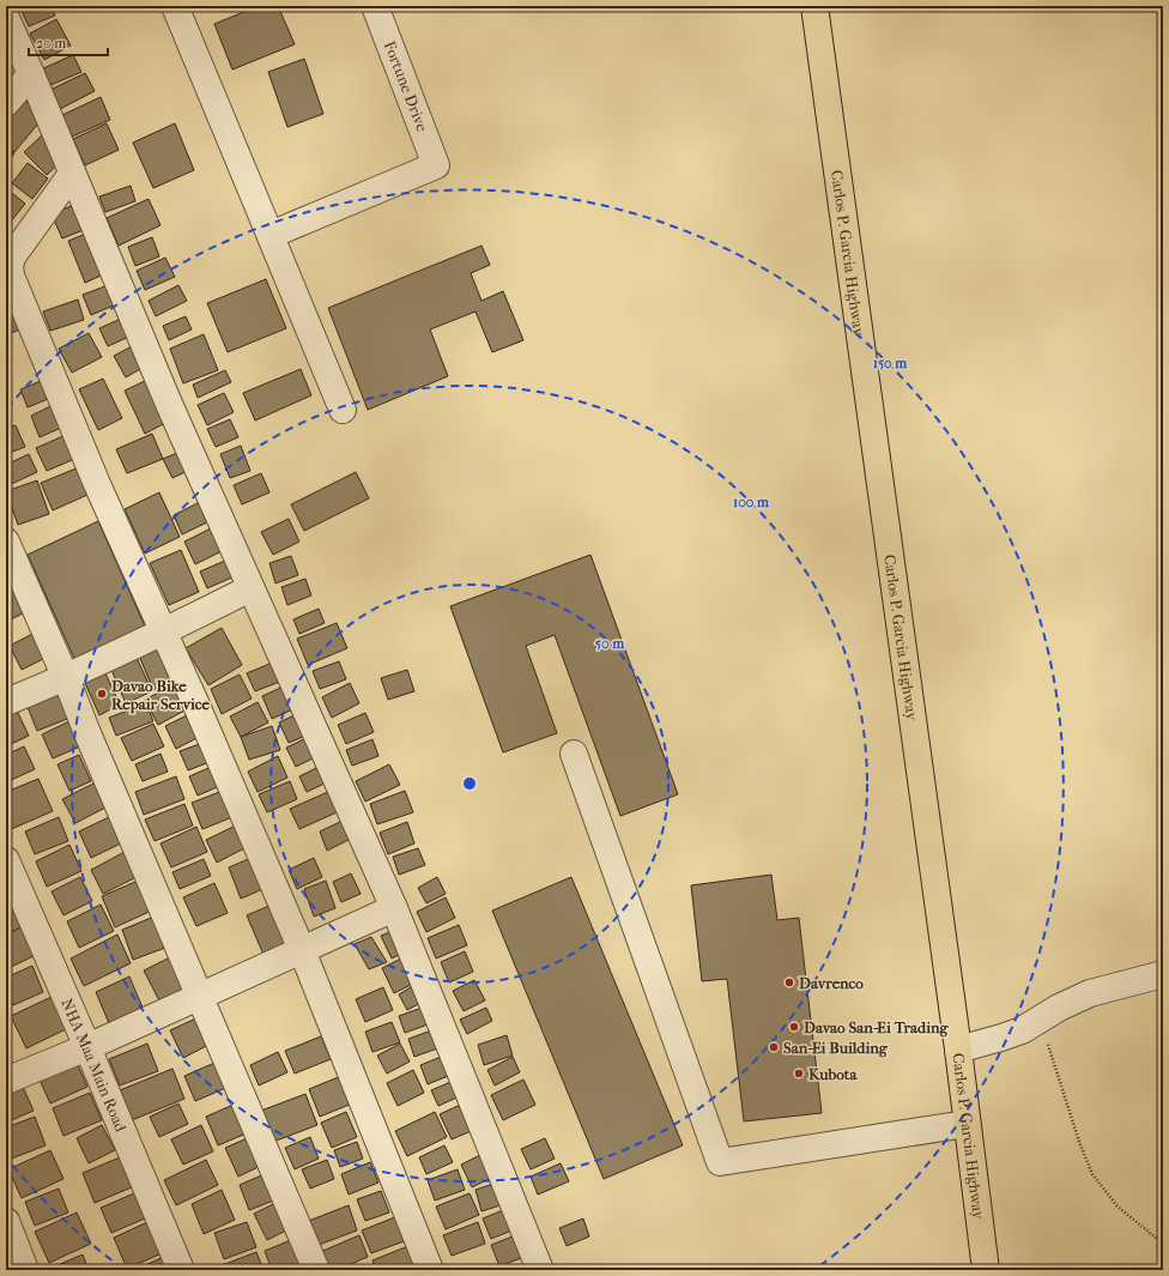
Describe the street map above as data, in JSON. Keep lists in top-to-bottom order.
{
  "streets": {
    "highway": ["Carlos P. Garcia Highway"],
    "street": ["Fortune Drive", "NHA Maa Main Road"]
  },
  "places": [
    "Davao Bike Repair Service",
    "Davrenco",
    "Davao San-Ei Trading",
    "San-Ei Building",
    "Kubota"
  ],
  "scale_bar": "20 m",
  "rings": ["150 m", "100 m", "50 m"]
}
